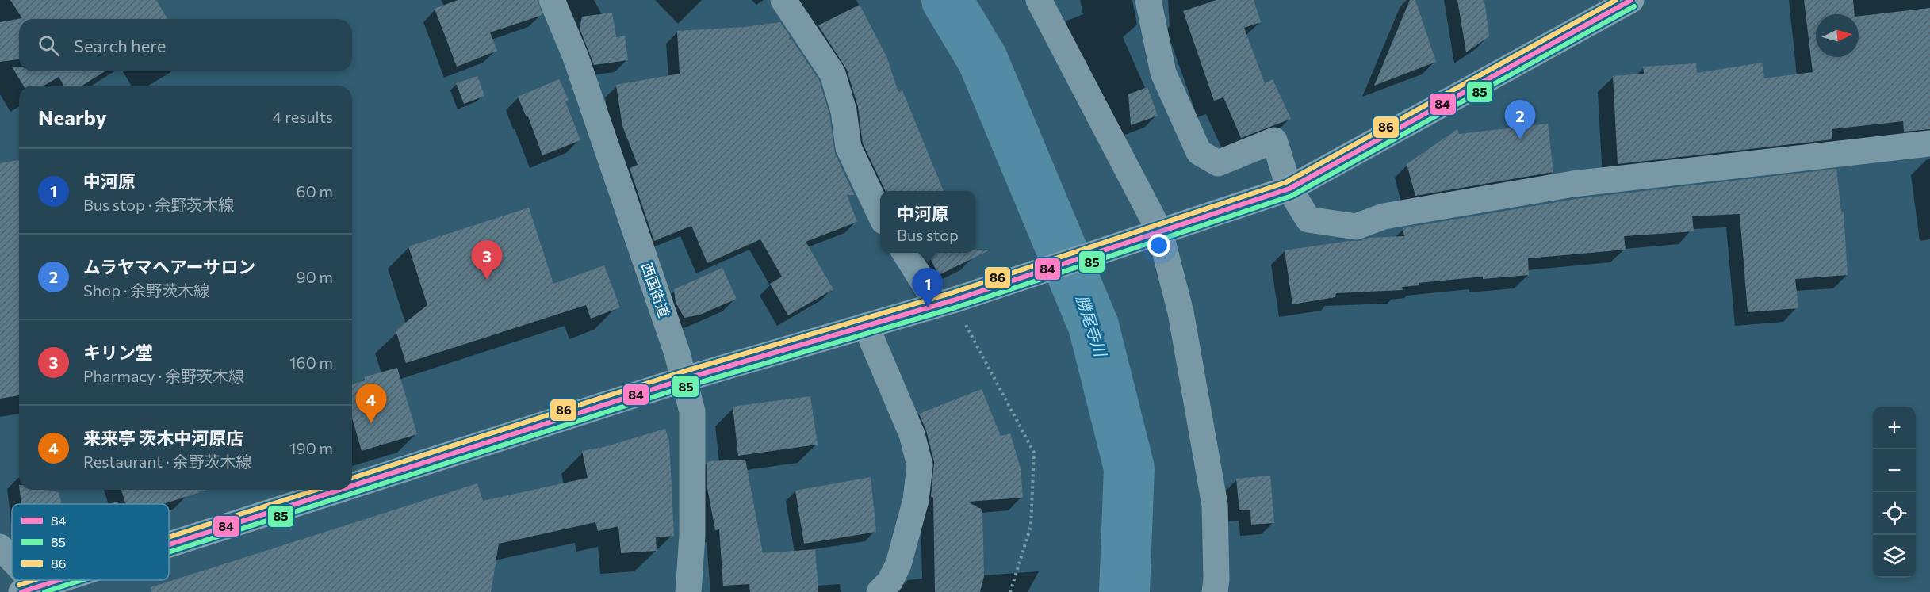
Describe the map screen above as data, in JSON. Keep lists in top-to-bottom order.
{
  "streets": {
    "street": ["西国街道"]
  },
  "water": ["勝尾寺川"],
  "lines": ["transit line 84", "transit line 86", "transit line 85"],
  "legend": ["84", "85", "86"],
  "north": "right",
  "page": {
    "search": "Search here",
    "heading": ["Nearby", "4 results"],
    "pins": [
      "2",
      "3",
      "1",
      "4"
    ],
    "list": [
      {
        "mark": "1",
        "name": "中河原",
        "note": "Bus stop · 余野茨木線",
        "value": "60 m"
      },
      {
        "mark": "2",
        "name": "ムラヤマヘアーサロン",
        "note": "Shop · 余野茨木線",
        "value": "90 m"
      },
      {
        "mark": "3",
        "name": "キリン堂",
        "note": "Pharmacy · 余野茨木線",
        "value": "160 m"
      },
      {
        "mark": "4",
        "name": "来来亭 茨木中河原店",
        "note": "Restaurant · 余野茨木線",
        "value": "190 m"
      }
    ],
    "popup": ["中河原", "Bus stop"],
    "map_buttons": ["+", "−"]
  }
}
